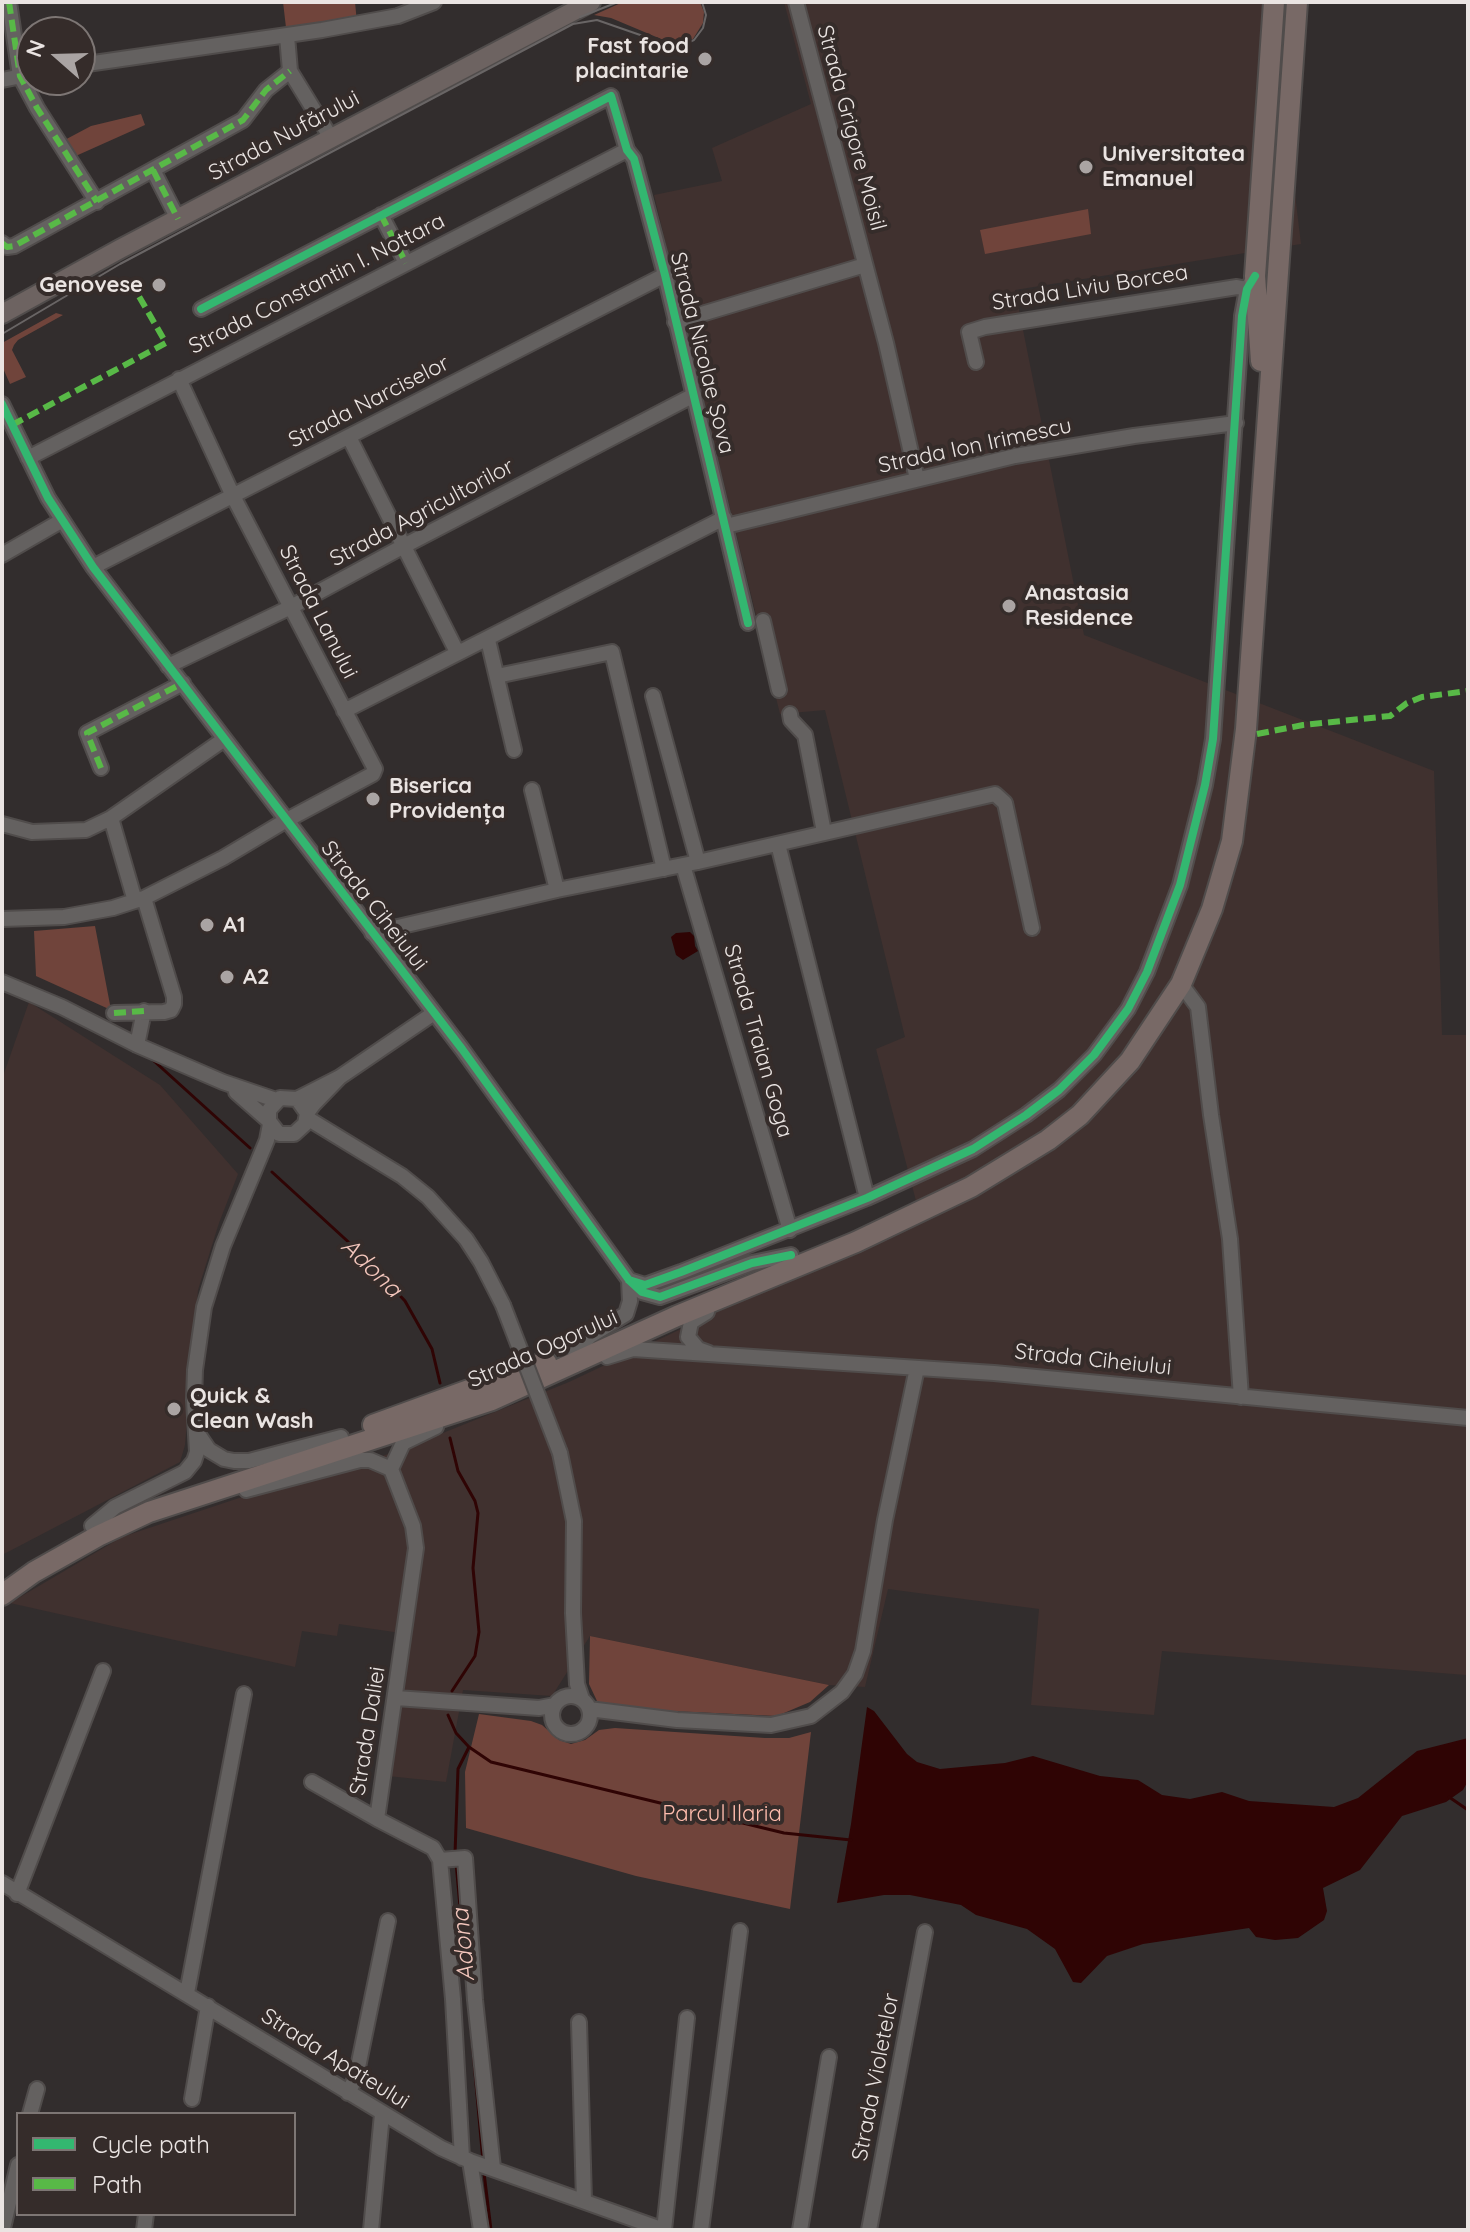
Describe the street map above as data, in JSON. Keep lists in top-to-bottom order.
{
  "streets": {
    "highway": ["Strada Ogorului"],
    "main road": ["Strada Nufărului"],
    "street": [
      "Strada Grigore Moisil",
      "Strada Constantin I. Nottara",
      "Strada Liviu Borcea",
      "Strada Nicolae Șova",
      "Strada Narciselor",
      "Strada Ion Irimescu",
      "Strada Agricultorilor",
      "Strada Lanului",
      "Strada Ciheiului",
      "Strada Traian Goga",
      "Strada Daliei",
      "Strada Apateului",
      "Strada Violetelor"
    ]
  },
  "crossings": [
    ["Strada Grigore Moisil", "Strada Nicolae Șova"],
    ["Strada Grigore Moisil", "Strada Ion Irimescu"],
    ["Strada Constantin I. Nottara", "Strada Nicolae Șova"],
    ["Strada Constantin I. Nottara", "Strada Lanului"],
    ["Strada Constantin I. Nottara", "Strada Ciheiului"],
    ["Strada Nicolae Șova", "Strada Narciselor"],
    ["Strada Nicolae Șova", "Strada Ion Irimescu"],
    ["Strada Nicolae Șova", "Strada Agricultorilor"],
    ["Strada Narciselor", "Strada Lanului"],
    ["Strada Narciselor", "Strada Ciheiului"],
    ["Strada Ion Irimescu", "Strada Lanului"],
    ["Strada Agricultorilor", "Strada Lanului"],
    ["Strada Agricultorilor", "Strada Ciheiului"],
    ["Strada Lanului", "Strada Ciheiului"],
    ["Strada Ciheiului", "Strada Ogorului"]
  ],
  "water": ["Adona"],
  "parks": ["Parcul Ilaria"],
  "places": [
    "Fast food placintarie",
    "Universitatea Emanuel",
    "Genovese",
    "Anastasia Residence",
    "Biserica Providența",
    "A1",
    "A2",
    "Quick & Clean Wash"
  ],
  "legend": ["Cycle path", "Path"],
  "north": "left"
}
